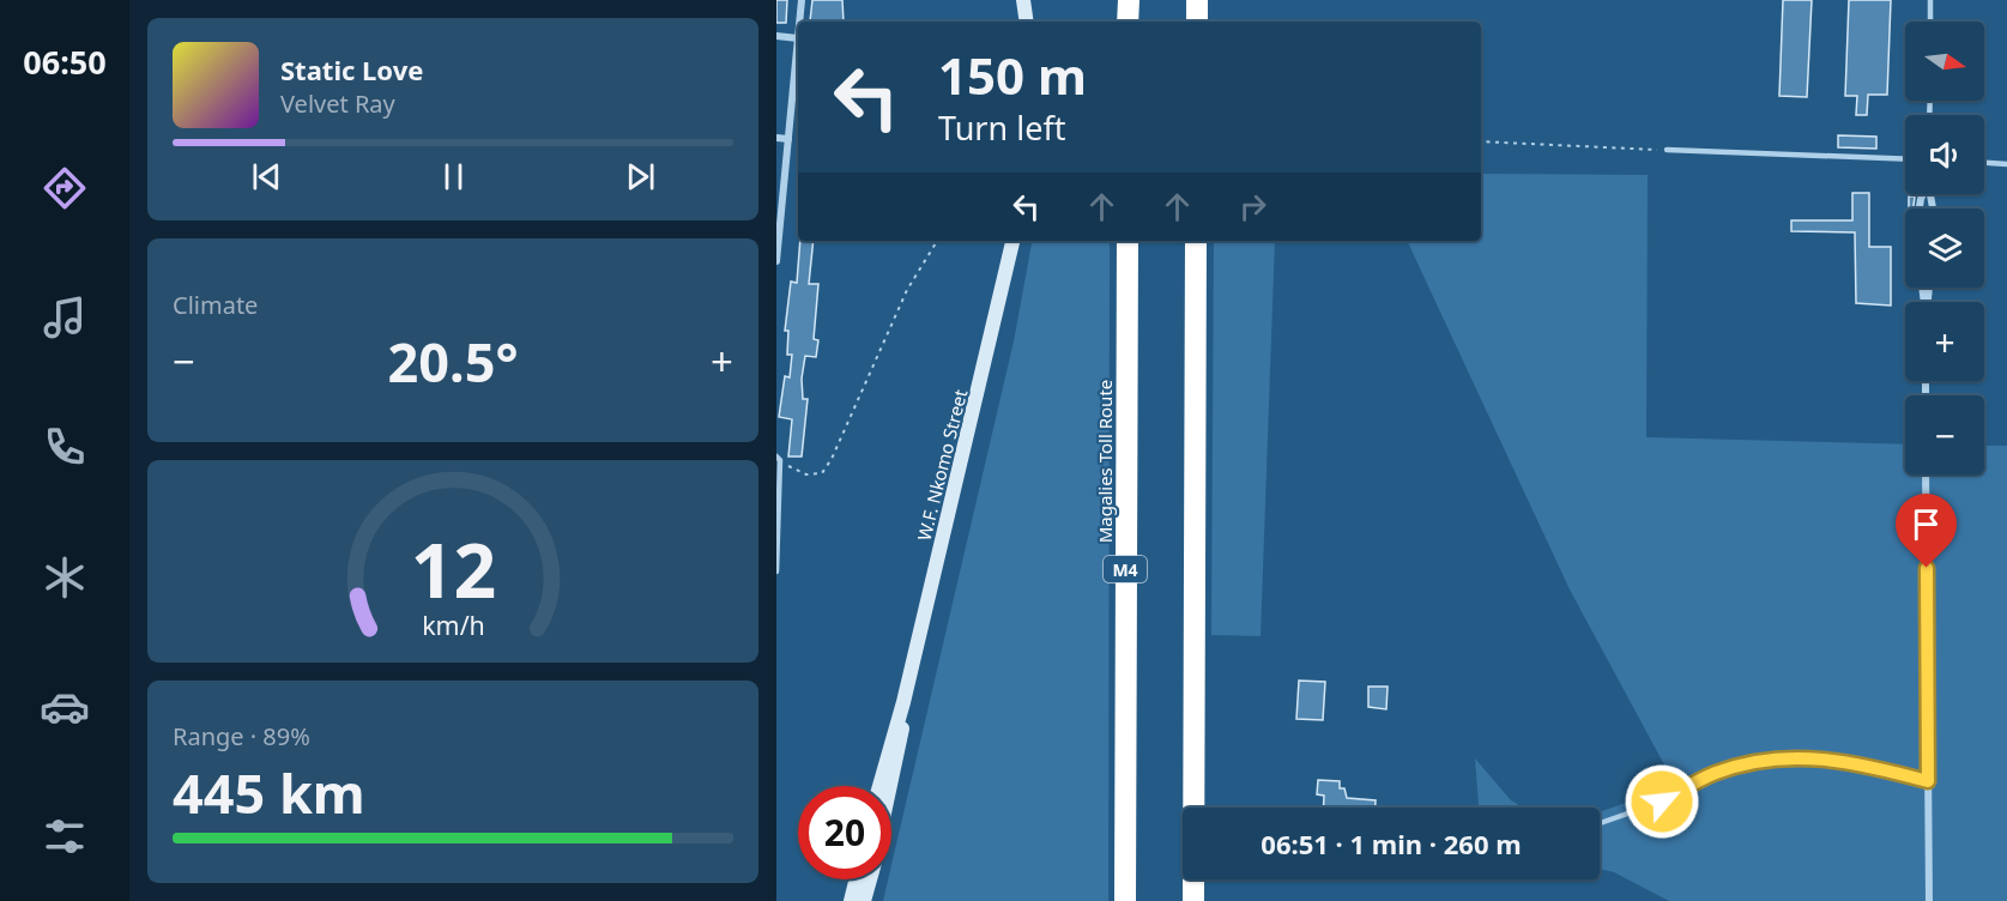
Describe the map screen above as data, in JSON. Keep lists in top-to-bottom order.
{
  "streets": {
    "highway": ["Magalies Toll Route", "M4"],
    "main road": ["W.F. Nkomo Street"]
  },
  "north": "right",
  "page": {
    "tabs": "06:50",
    "map_buttons": ["+", "−"],
    "turn": ["150 m", "Turn left"],
    "song": ["Static Love", "Velvet Ray"],
    "tile": [
      "Climate",
      ["Range · 89%", "445 km"]
    ],
    "heat": ["−", "20.5°", "+"],
    "limit": "20",
    "trip": "06:51 · 1 min · 260 m",
    "gauge": ["12", "km/h"]
  }
}
